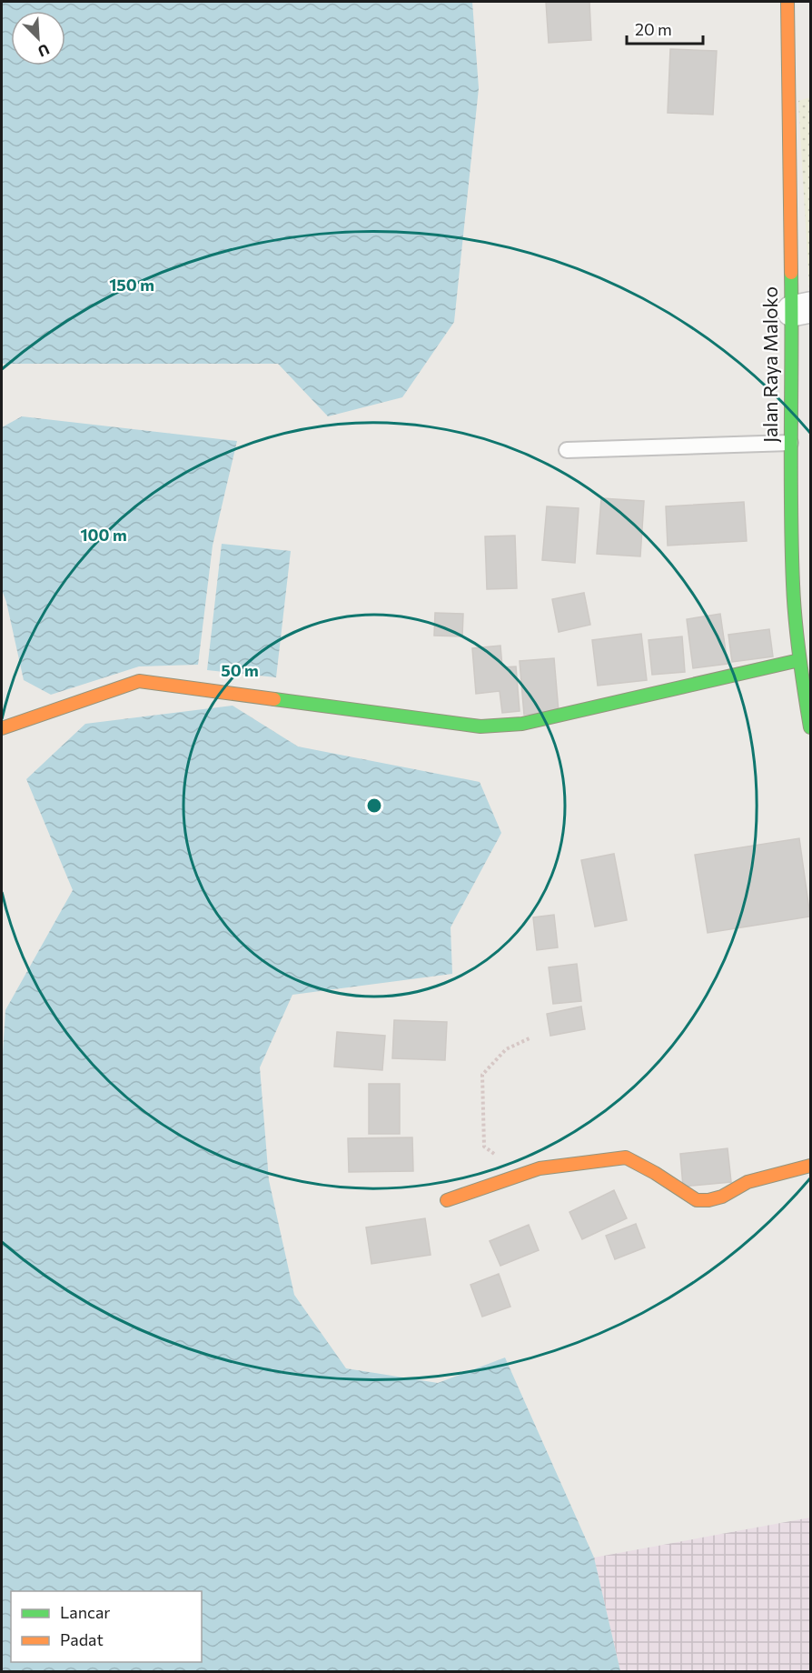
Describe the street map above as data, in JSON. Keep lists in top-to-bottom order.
{
  "streets": {
    "street": ["Jalan Raya Maloko"]
  },
  "legend": ["Lancar", "Padat"],
  "scale_bar": "20 m",
  "north": "bottom right",
  "rings": ["150 m", "100 m", "50 m"]
}
